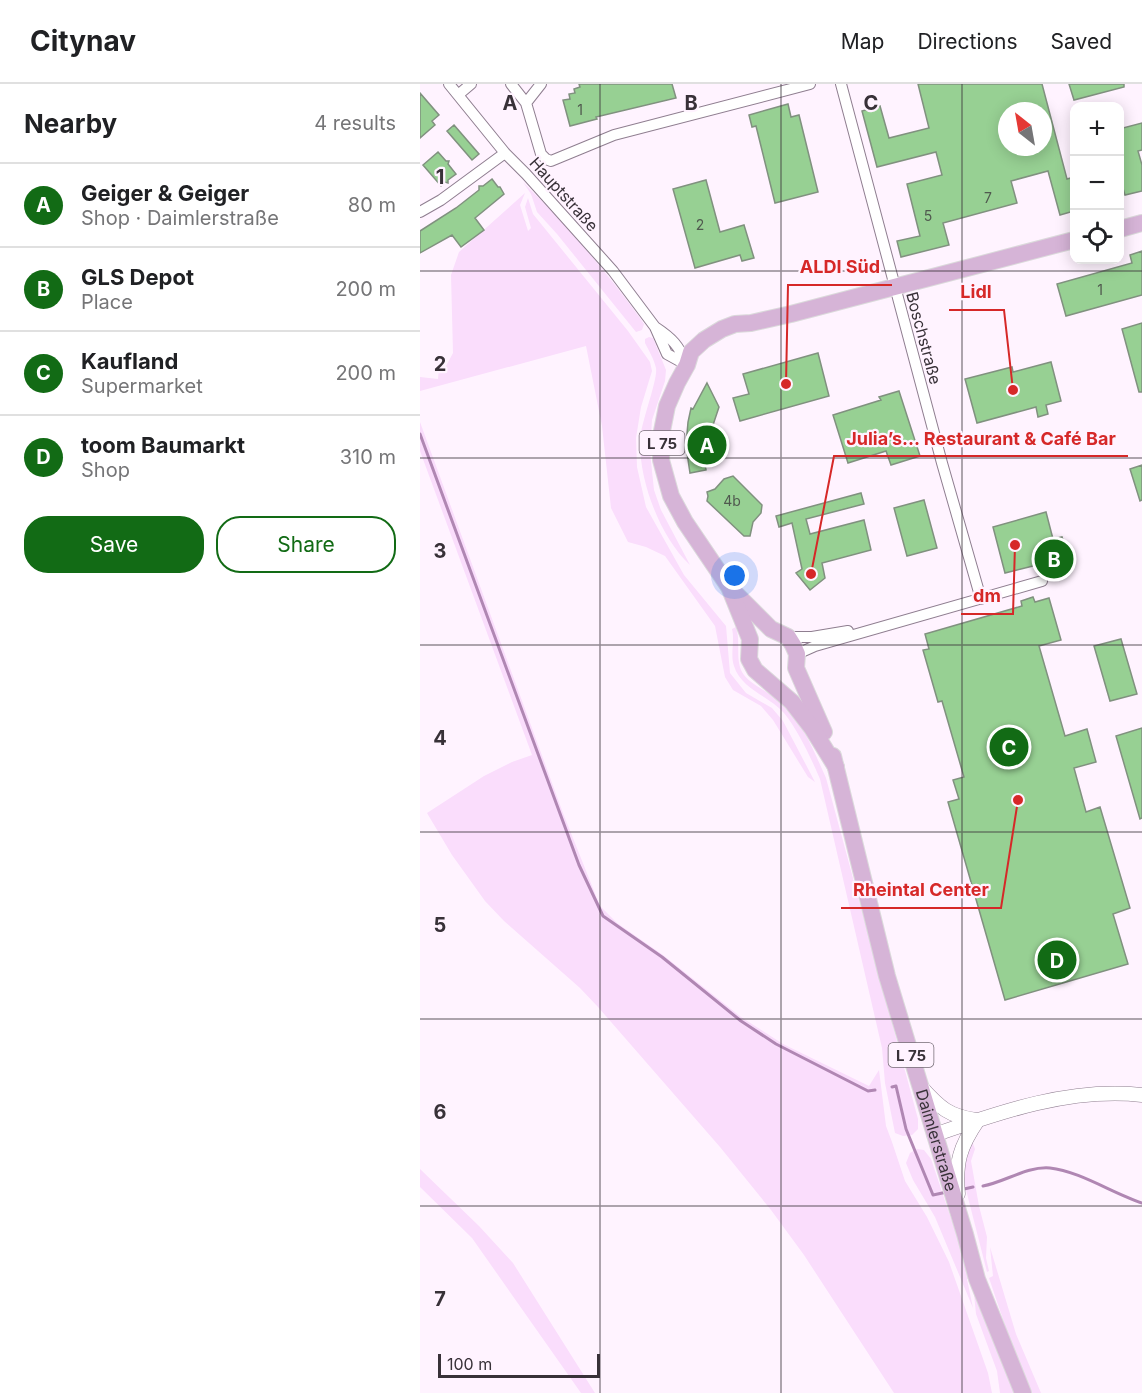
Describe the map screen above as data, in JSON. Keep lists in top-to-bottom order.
{
  "streets": {
    "main road": ["L 75", "Daimlerstraße"],
    "street": ["Hauptstraße", "Boschstraße"]
  },
  "crossings": [
    ["Hauptstraße", "Daimlerstraße"]
  ],
  "places": [
    "ALDI Süd",
    "Lidl",
    "dm",
    "Julia’s… Restaurant & Café Bar",
    "Rheintal Center"
  ],
  "house_numbers": [
    "1",
    "7",
    "5",
    "2",
    "1",
    "4b"
  ],
  "scale_bar": "100 m",
  "north": "top left",
  "page": {
    "header": "Citynav",
    "nav": ["Map", "Directions", "Saved"],
    "heading": ["Nearby", "4 results"],
    "map_buttons": ["+", "−"],
    "list": [
      {
        "mark": "A",
        "name": "Geiger & Geiger",
        "note": "Shop · Daimlerstraße",
        "value": "80 m"
      },
      {
        "mark": "B",
        "name": "GLS Depot",
        "note": "Place",
        "value": "200 m"
      },
      {
        "mark": "C",
        "name": "Kaufland",
        "note": "Supermarket",
        "value": "200 m"
      },
      {
        "mark": "D",
        "name": "toom Baumarkt",
        "note": "Shop",
        "value": "310 m"
      }
    ],
    "pins": [
      "A",
      "B",
      "C",
      "D"
    ],
    "buttons": ["Save", "Share"],
    "scale": "100 m"
  },
  "grid": {
    "columns": ["A", "B", "C"],
    "rows": [
      "1",
      "2",
      "3",
      "4",
      "5",
      "6",
      "7"
    ]
  }
}
